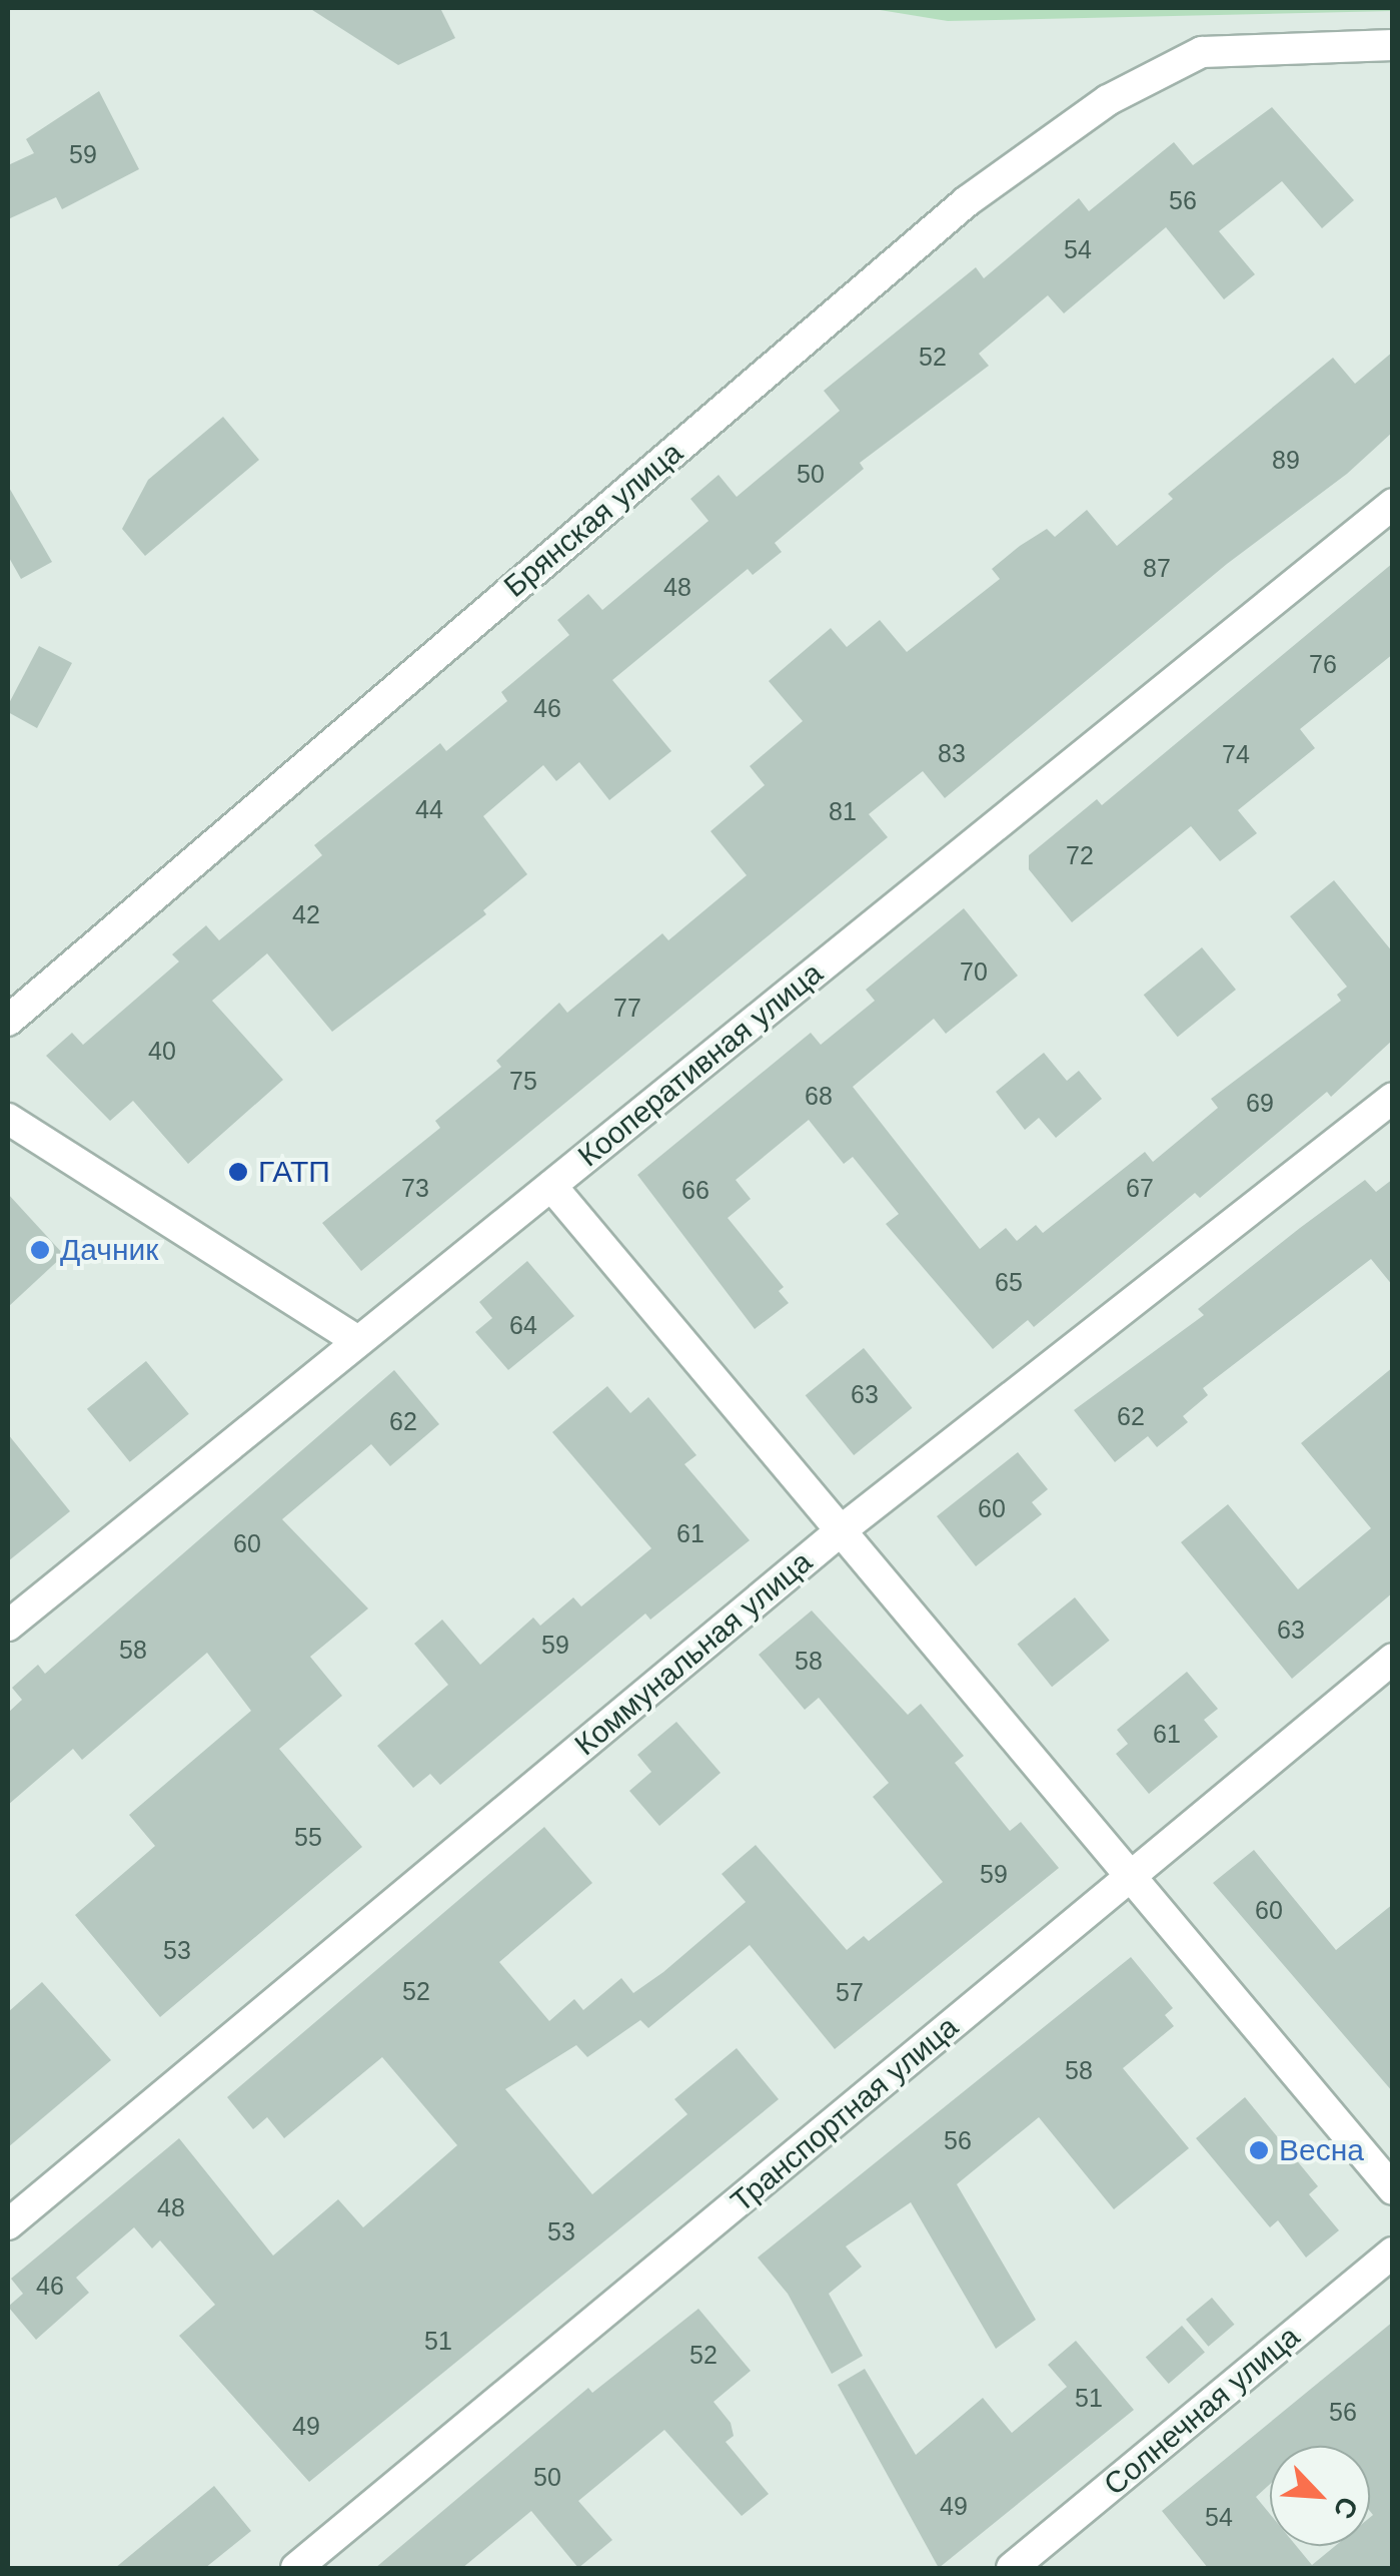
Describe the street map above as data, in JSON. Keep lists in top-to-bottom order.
{
  "streets": {
    "street": [
      "Брянская улица",
      "Кооперативная улица",
      "Коммунальная улица",
      "Транспортная улица",
      "Солнечная улица"
    ]
  },
  "places": ["ГАТП", "Дачник", "Весна"],
  "house_numbers": [
    "59",
    "56",
    "54",
    "52",
    "89",
    "50",
    "87",
    "48",
    "76",
    "46",
    "83",
    "74",
    "44",
    "81",
    "72",
    "42",
    "70",
    "77",
    "40",
    "75",
    "68",
    "69",
    "73",
    "67",
    "66",
    "65",
    "64",
    "63",
    "62",
    "62",
    "60",
    "61",
    "60",
    "63",
    "59",
    "58",
    "58",
    "61",
    "55",
    "59",
    "60",
    "53",
    "52",
    "57",
    "58",
    "56",
    "48",
    "53",
    "46",
    "51",
    "52",
    "51",
    "56",
    "49",
    "50",
    "49",
    "54"
  ],
  "north": "bottom right"
}
